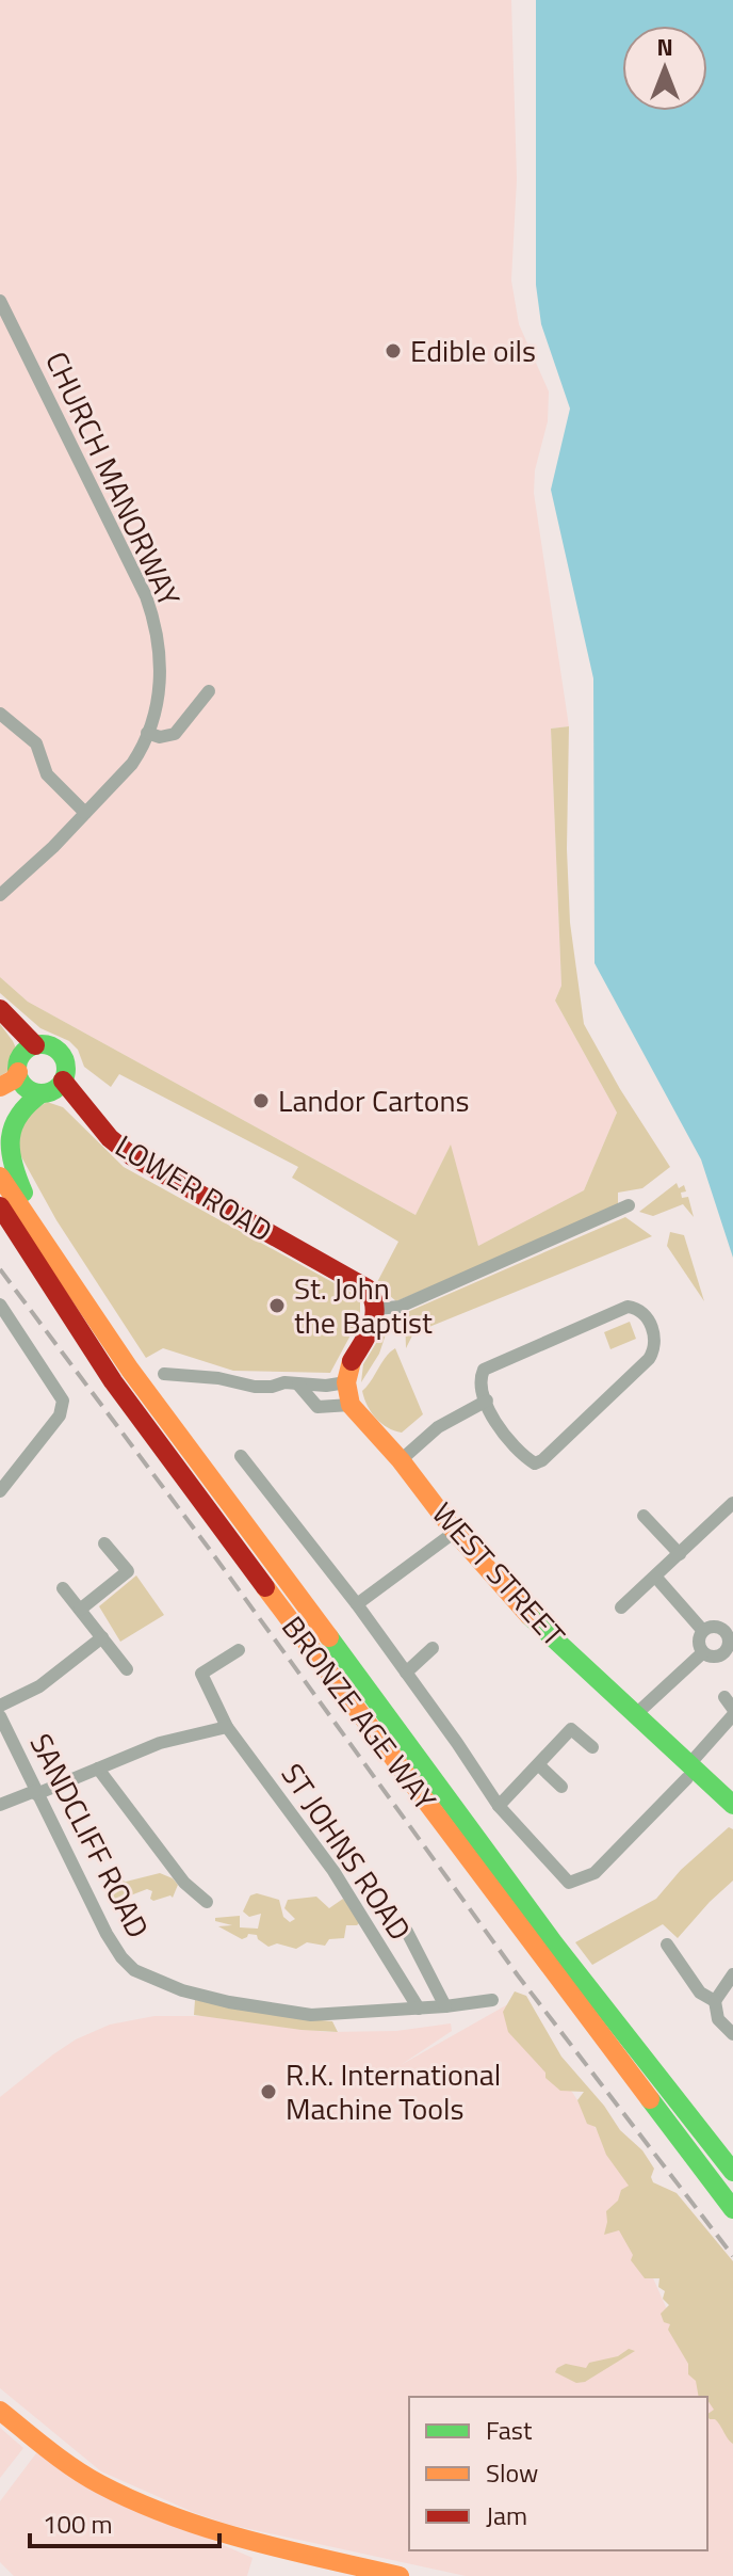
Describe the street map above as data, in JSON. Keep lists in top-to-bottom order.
{
  "streets": {
    "main road": ["LOWER ROAD", "WEST STREET", "BRONZE AGE WAY"],
    "street": ["CHURCH MANORWAY", "SANDCLIFF ROAD", "ST JOHNS ROAD"]
  },
  "crossings": [
    ["SANDCLIFF ROAD", "ST JOHNS ROAD"]
  ],
  "places": [
    "Edible oils",
    "Landor Cartons",
    "St. John the Baptist",
    "R.K. International Machine Tools"
  ],
  "legend": ["Fast", "Slow", "Jam"],
  "scale_bar": "100 m",
  "north": "top"
}
